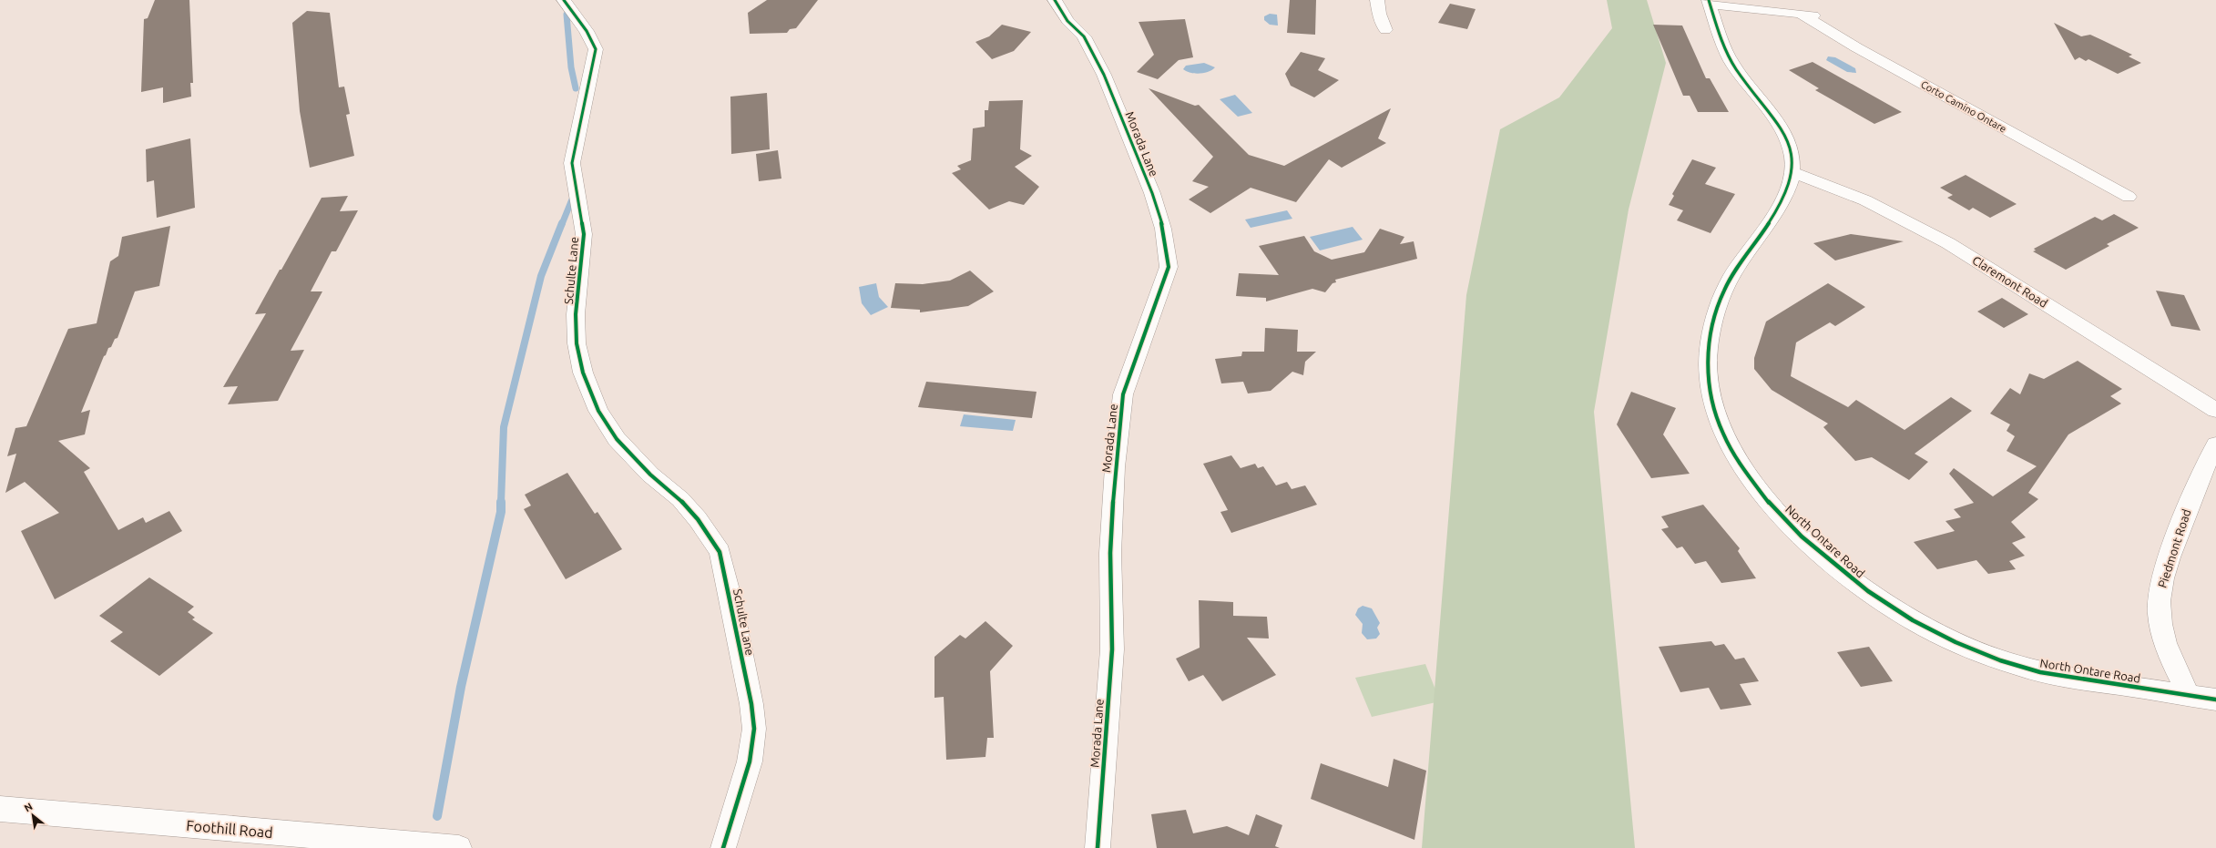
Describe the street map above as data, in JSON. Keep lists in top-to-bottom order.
{
  "streets": {
    "street": [
      "Corto Camino Ontare",
      "Morada Lane",
      "Schulte Lane",
      "Claremont Road",
      "North Ontare Road",
      "Piedmont Road",
      "Foothill Road"
    ]
  },
  "crossings": [
    ["Corto Camino Ontare", "North Ontare Road"],
    ["Claremont Road", "North Ontare Road"],
    ["North Ontare Road", "Piedmont Road"]
  ],
  "north": "top left"
}
